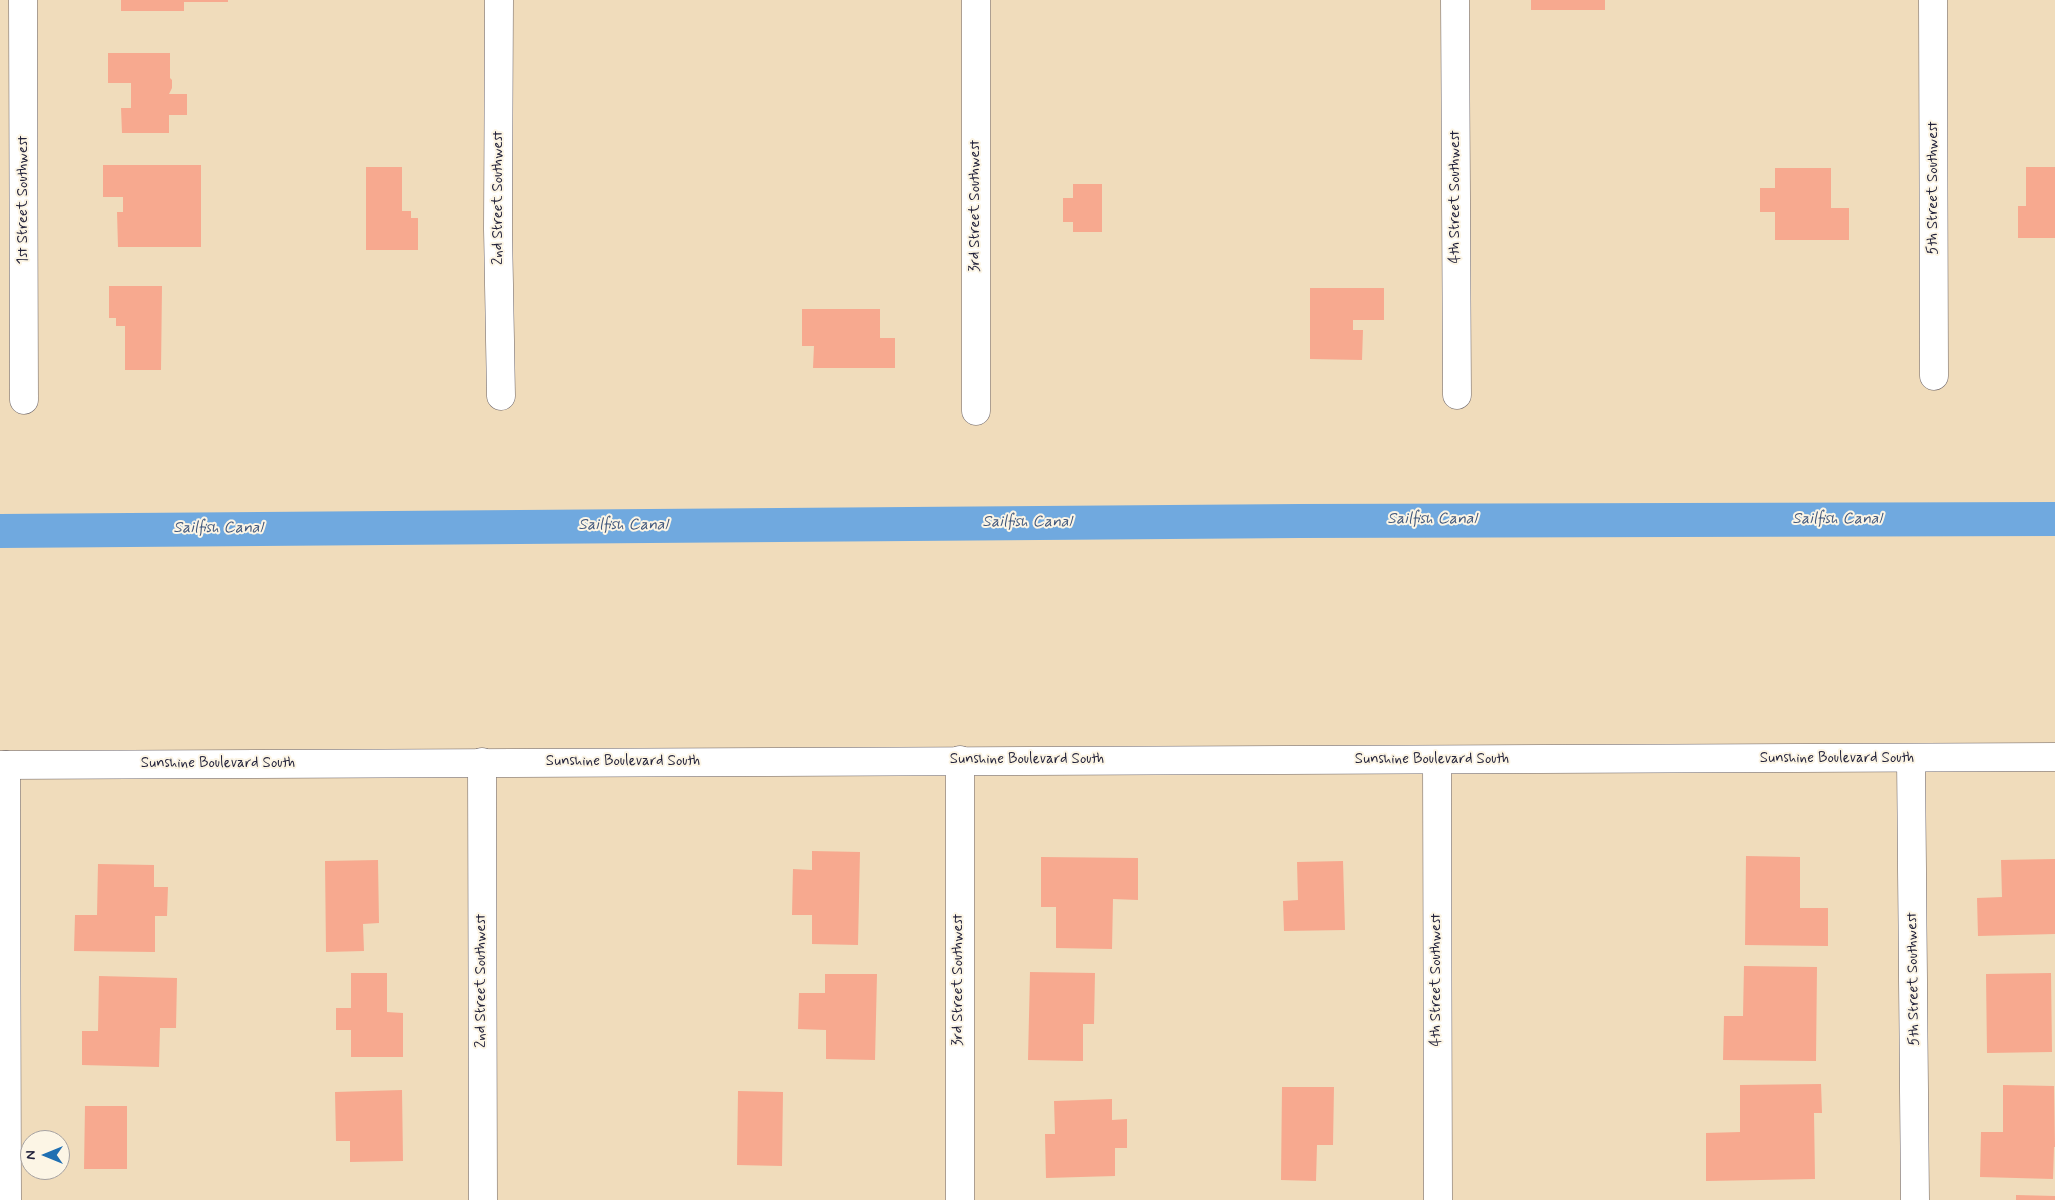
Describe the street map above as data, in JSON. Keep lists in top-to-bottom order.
{
  "streets": {
    "street": [
      "5th Street Southwest",
      "4th Street Southwest",
      "2nd Street Southwest",
      "1st Street Southwest",
      "3rd Street Southwest",
      "Sunshine Boulevard South"
    ]
  },
  "crossings": [
    ["5th Street Southwest", "Sunshine Boulevard South"],
    ["4th Street Southwest", "Sunshine Boulevard South"],
    ["2nd Street Southwest", "Sunshine Boulevard South"],
    ["3rd Street Southwest", "Sunshine Boulevard South"]
  ],
  "water": ["Sailfish Canal"],
  "north": "left"
}
